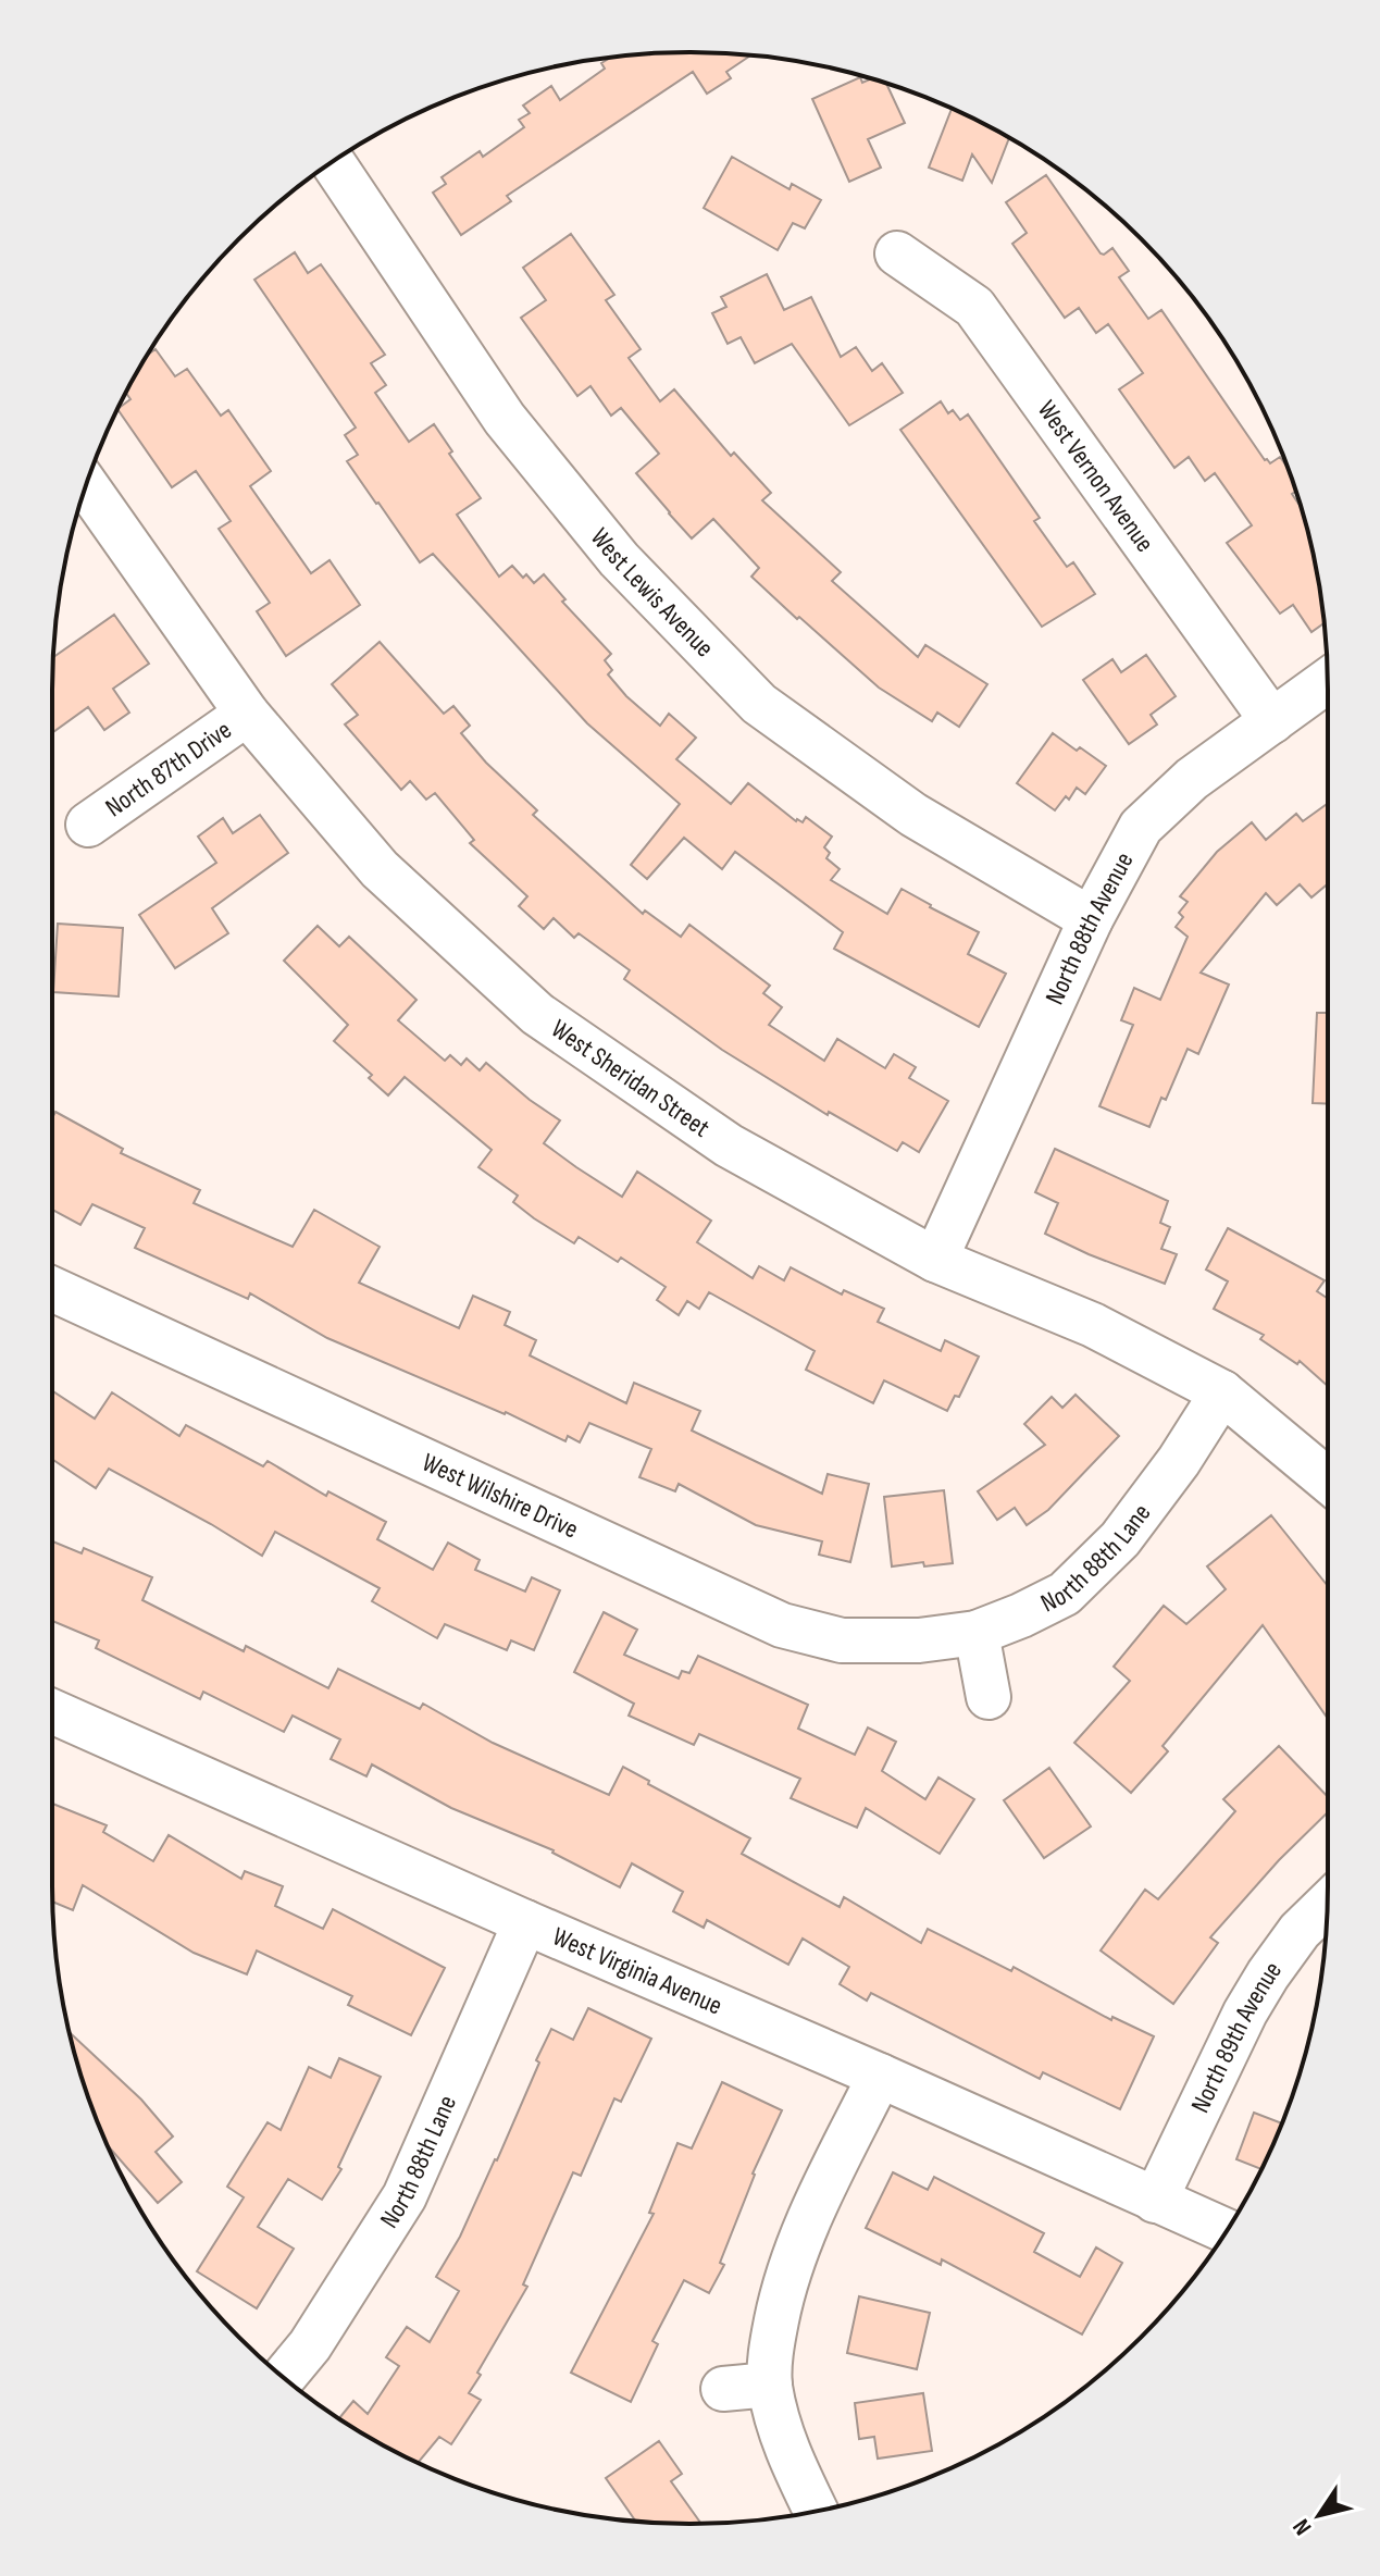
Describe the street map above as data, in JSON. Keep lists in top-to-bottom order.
{
  "streets": {
    "street": [
      "West Vernon Avenue",
      "West Lewis Avenue",
      "North 87th Drive",
      "North 88th Avenue",
      "West Sheridan Street",
      "West Wilshire Drive",
      "North 88th Lane",
      "West Virginia Avenue",
      "North 89th Avenue"
    ]
  },
  "crossings": [
    ["West Vernon Avenue", "North 88th Avenue"],
    ["West Lewis Avenue", "North 88th Avenue"],
    ["North 87th Drive", "West Sheridan Street"],
    ["North 88th Avenue", "West Sheridan Street"],
    ["West Sheridan Street", "North 88th Lane"],
    ["West Wilshire Drive", "North 88th Lane"],
    ["North 88th Lane", "West Virginia Avenue"],
    ["West Virginia Avenue", "North 89th Avenue"]
  ],
  "north": "bottom left"
}
